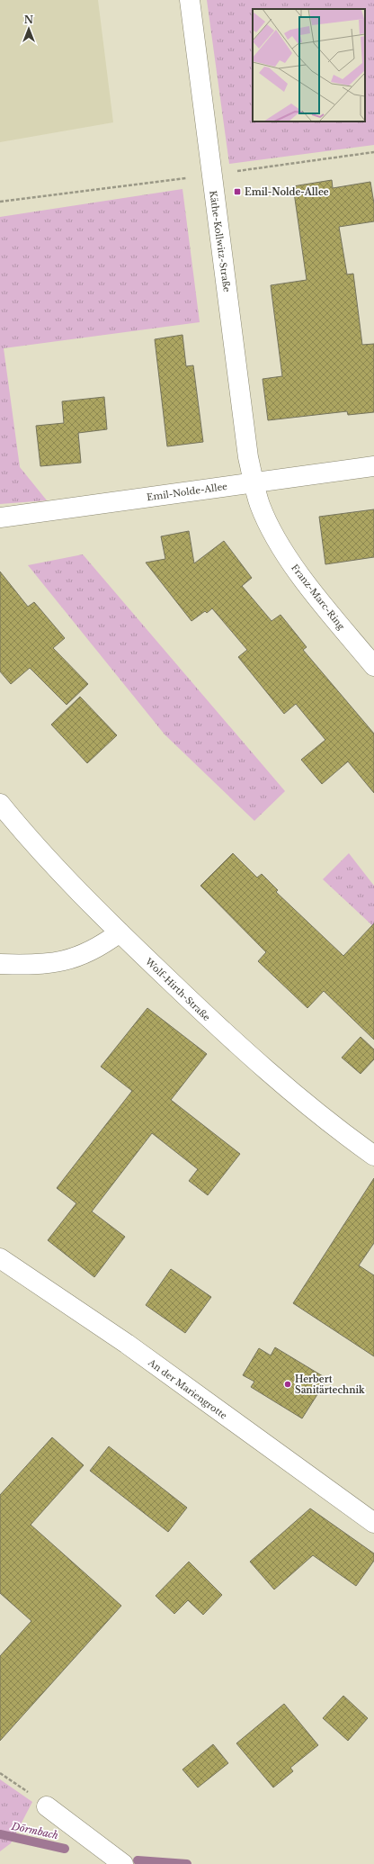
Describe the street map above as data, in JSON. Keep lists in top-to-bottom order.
{
  "streets": {
    "street": [
      "Käthe-Kollwitz-Straße",
      "Emil-Nolde-Allee",
      "Franz-Marc-Ring",
      "Wolf-Hirth-Straße",
      "An der Mariengrotte"
    ]
  },
  "crossings": [
    ["Käthe-Kollwitz-Straße", "Emil-Nolde-Allee"],
    ["Käthe-Kollwitz-Straße", "Franz-Marc-Ring"],
    ["Emil-Nolde-Allee", "Franz-Marc-Ring"]
  ],
  "water": ["Dörmbach"],
  "places": {
    "transit": ["Emil-Nolde-Allee"],
    "other": ["Herbert Sanitärtechnik"]
  },
  "north": "top"
}
